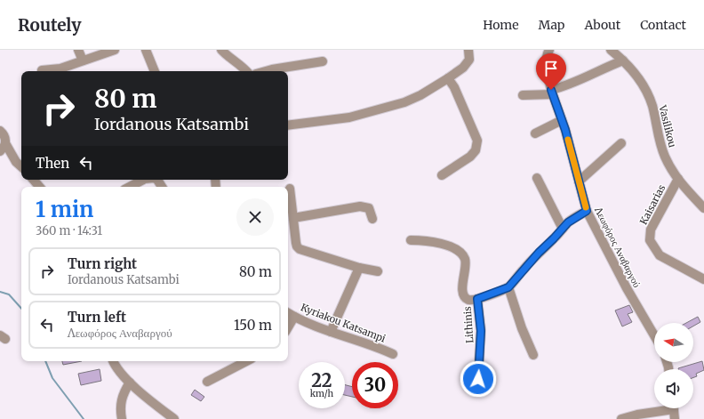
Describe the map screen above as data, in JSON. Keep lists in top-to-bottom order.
{
  "streets": {
    "street": [
      "Vasilikou",
      "Kaisarias",
      "Λεωφόρος Αναβαργού",
      "Kyriakou Katsampi",
      "Lithinis"
    ]
  },
  "crossings": [
    ["Vasilikou", "Kaisarias"]
  ],
  "north": "left",
  "page": {
    "header": "Routely",
    "nav": [
      "Home",
      "Map",
      "About",
      "Contact"
    ],
    "turn": ["80 m", "Iordanous Katsambi"],
    "then": "Then",
    "heading": ["1 min", "360 m · 14:31"],
    "list": [
      {
        "name": "Turn right",
        "note": "Iordanous Katsambi",
        "value": "80 m"
      },
      {
        "name": "Turn left",
        "note": "Λεωφόρος Αναβαργού",
        "value": "150 m"
      }
    ],
    "speed": "22 km/h",
    "limit": "30"
  }
}
